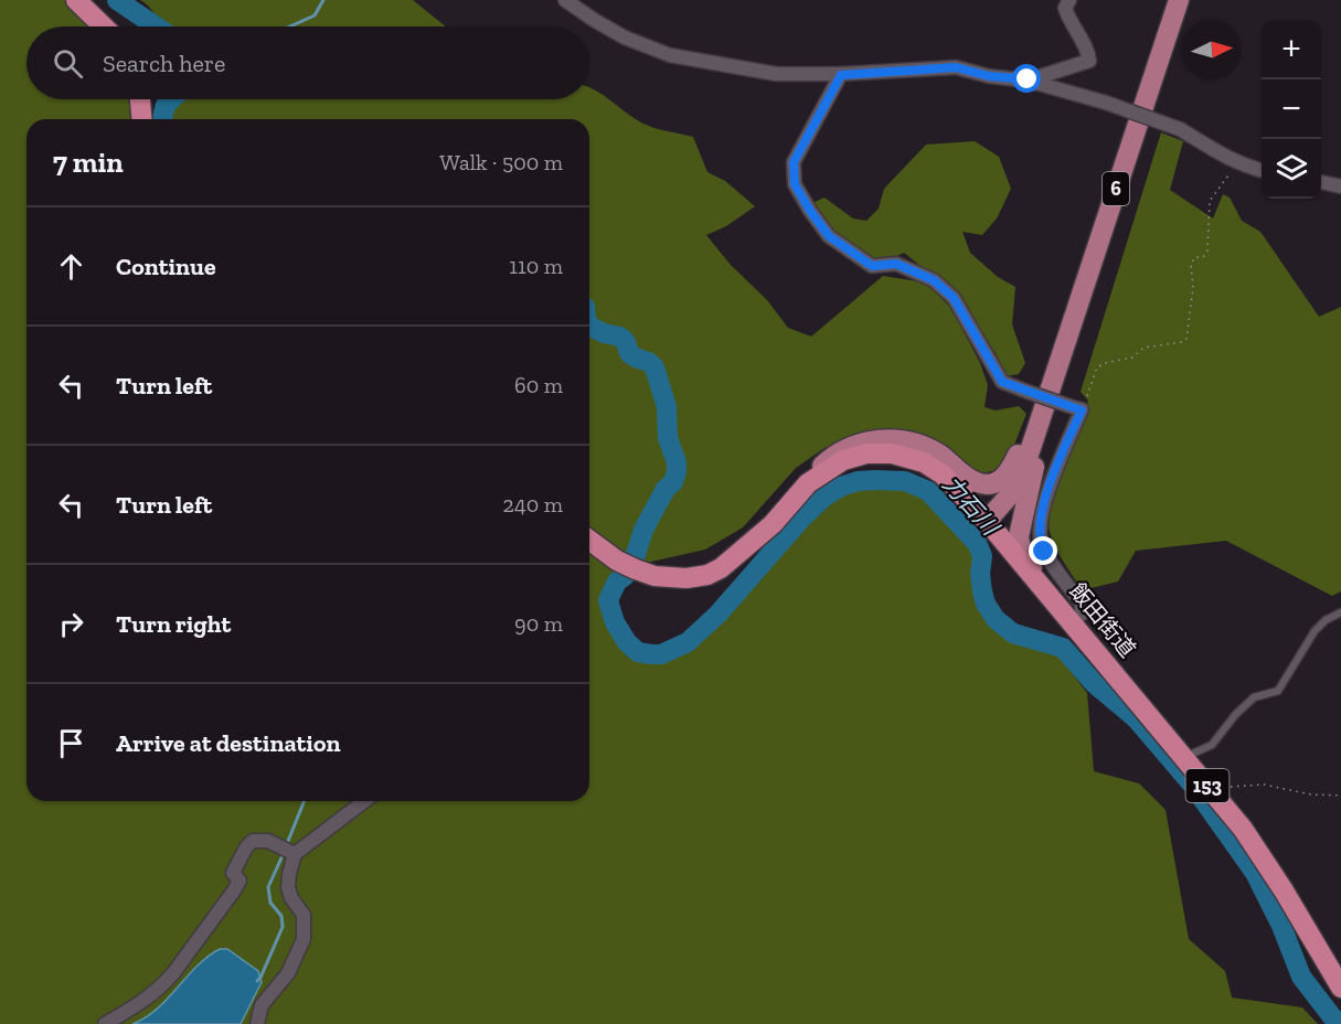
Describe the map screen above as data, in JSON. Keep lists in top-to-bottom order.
{
  "streets": {
    "highway": ["飯田街道", "153"],
    "main road": ["6"]
  },
  "crossings": [
    ["6", "飯田街道"]
  ],
  "water": ["力石川"],
  "north": "right",
  "page": {
    "map_buttons": ["+", "−"],
    "search": "Search here",
    "heading": ["7 min", "Walk · 500 m"],
    "list": [
      ["Continue", "110 m"],
      ["Turn left", "60 m"],
      ["Turn left", "240 m"],
      ["Turn right", "90 m"],
      "Arrive at destination"
    ]
  }
}
